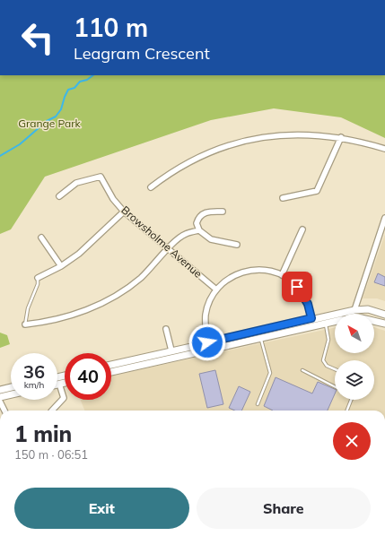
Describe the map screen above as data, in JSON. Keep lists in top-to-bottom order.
{
  "streets": {
    "street": ["Browsholme Avenue"]
  },
  "parks": ["Grange Park"],
  "north": "top left",
  "page": {
    "turn": ["110 m", "Leagram Crescent"],
    "speed": "36 km/h",
    "limit": "40",
    "heading": ["1 min", "150 m · 06:51"],
    "buttons": ["Exit", "Share"]
  }
}
